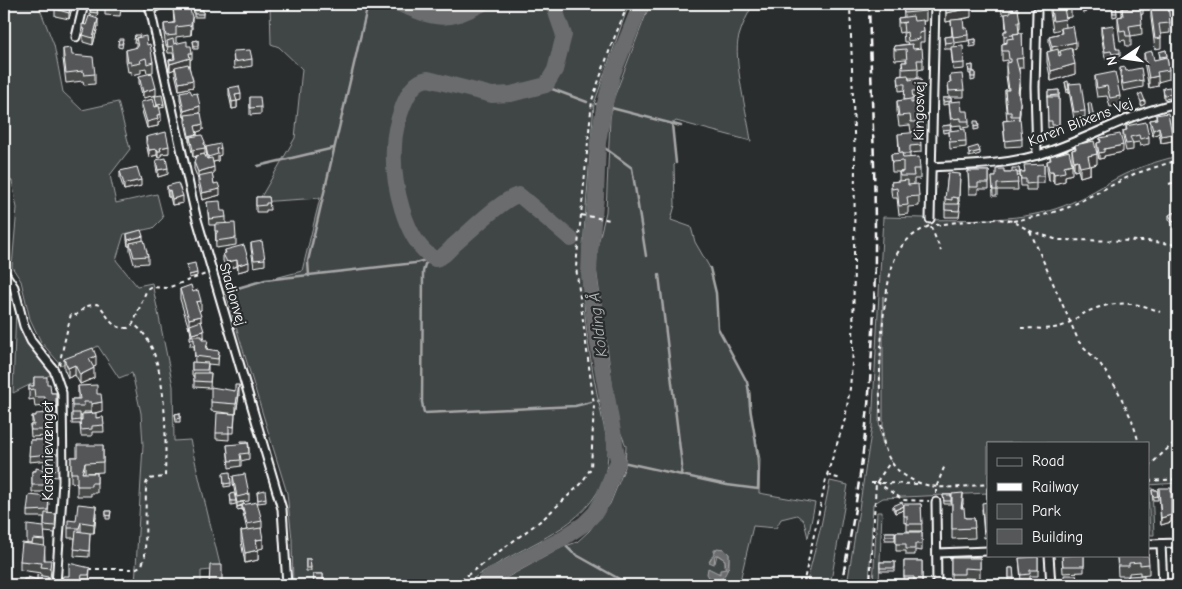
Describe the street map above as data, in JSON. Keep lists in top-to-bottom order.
{
  "streets": {
    "street": [
      "Kingosvej",
      "Karen Blixens Vej",
      "Stadionvej",
      "Kastanievænget"
    ]
  },
  "crossings": [
    ["Kingosvej", "Karen Blixens Vej"]
  ],
  "water": ["Kolding Å"],
  "legend": [
    "Road",
    "Railway",
    "Park",
    "Building"
  ],
  "north": "left"
}
